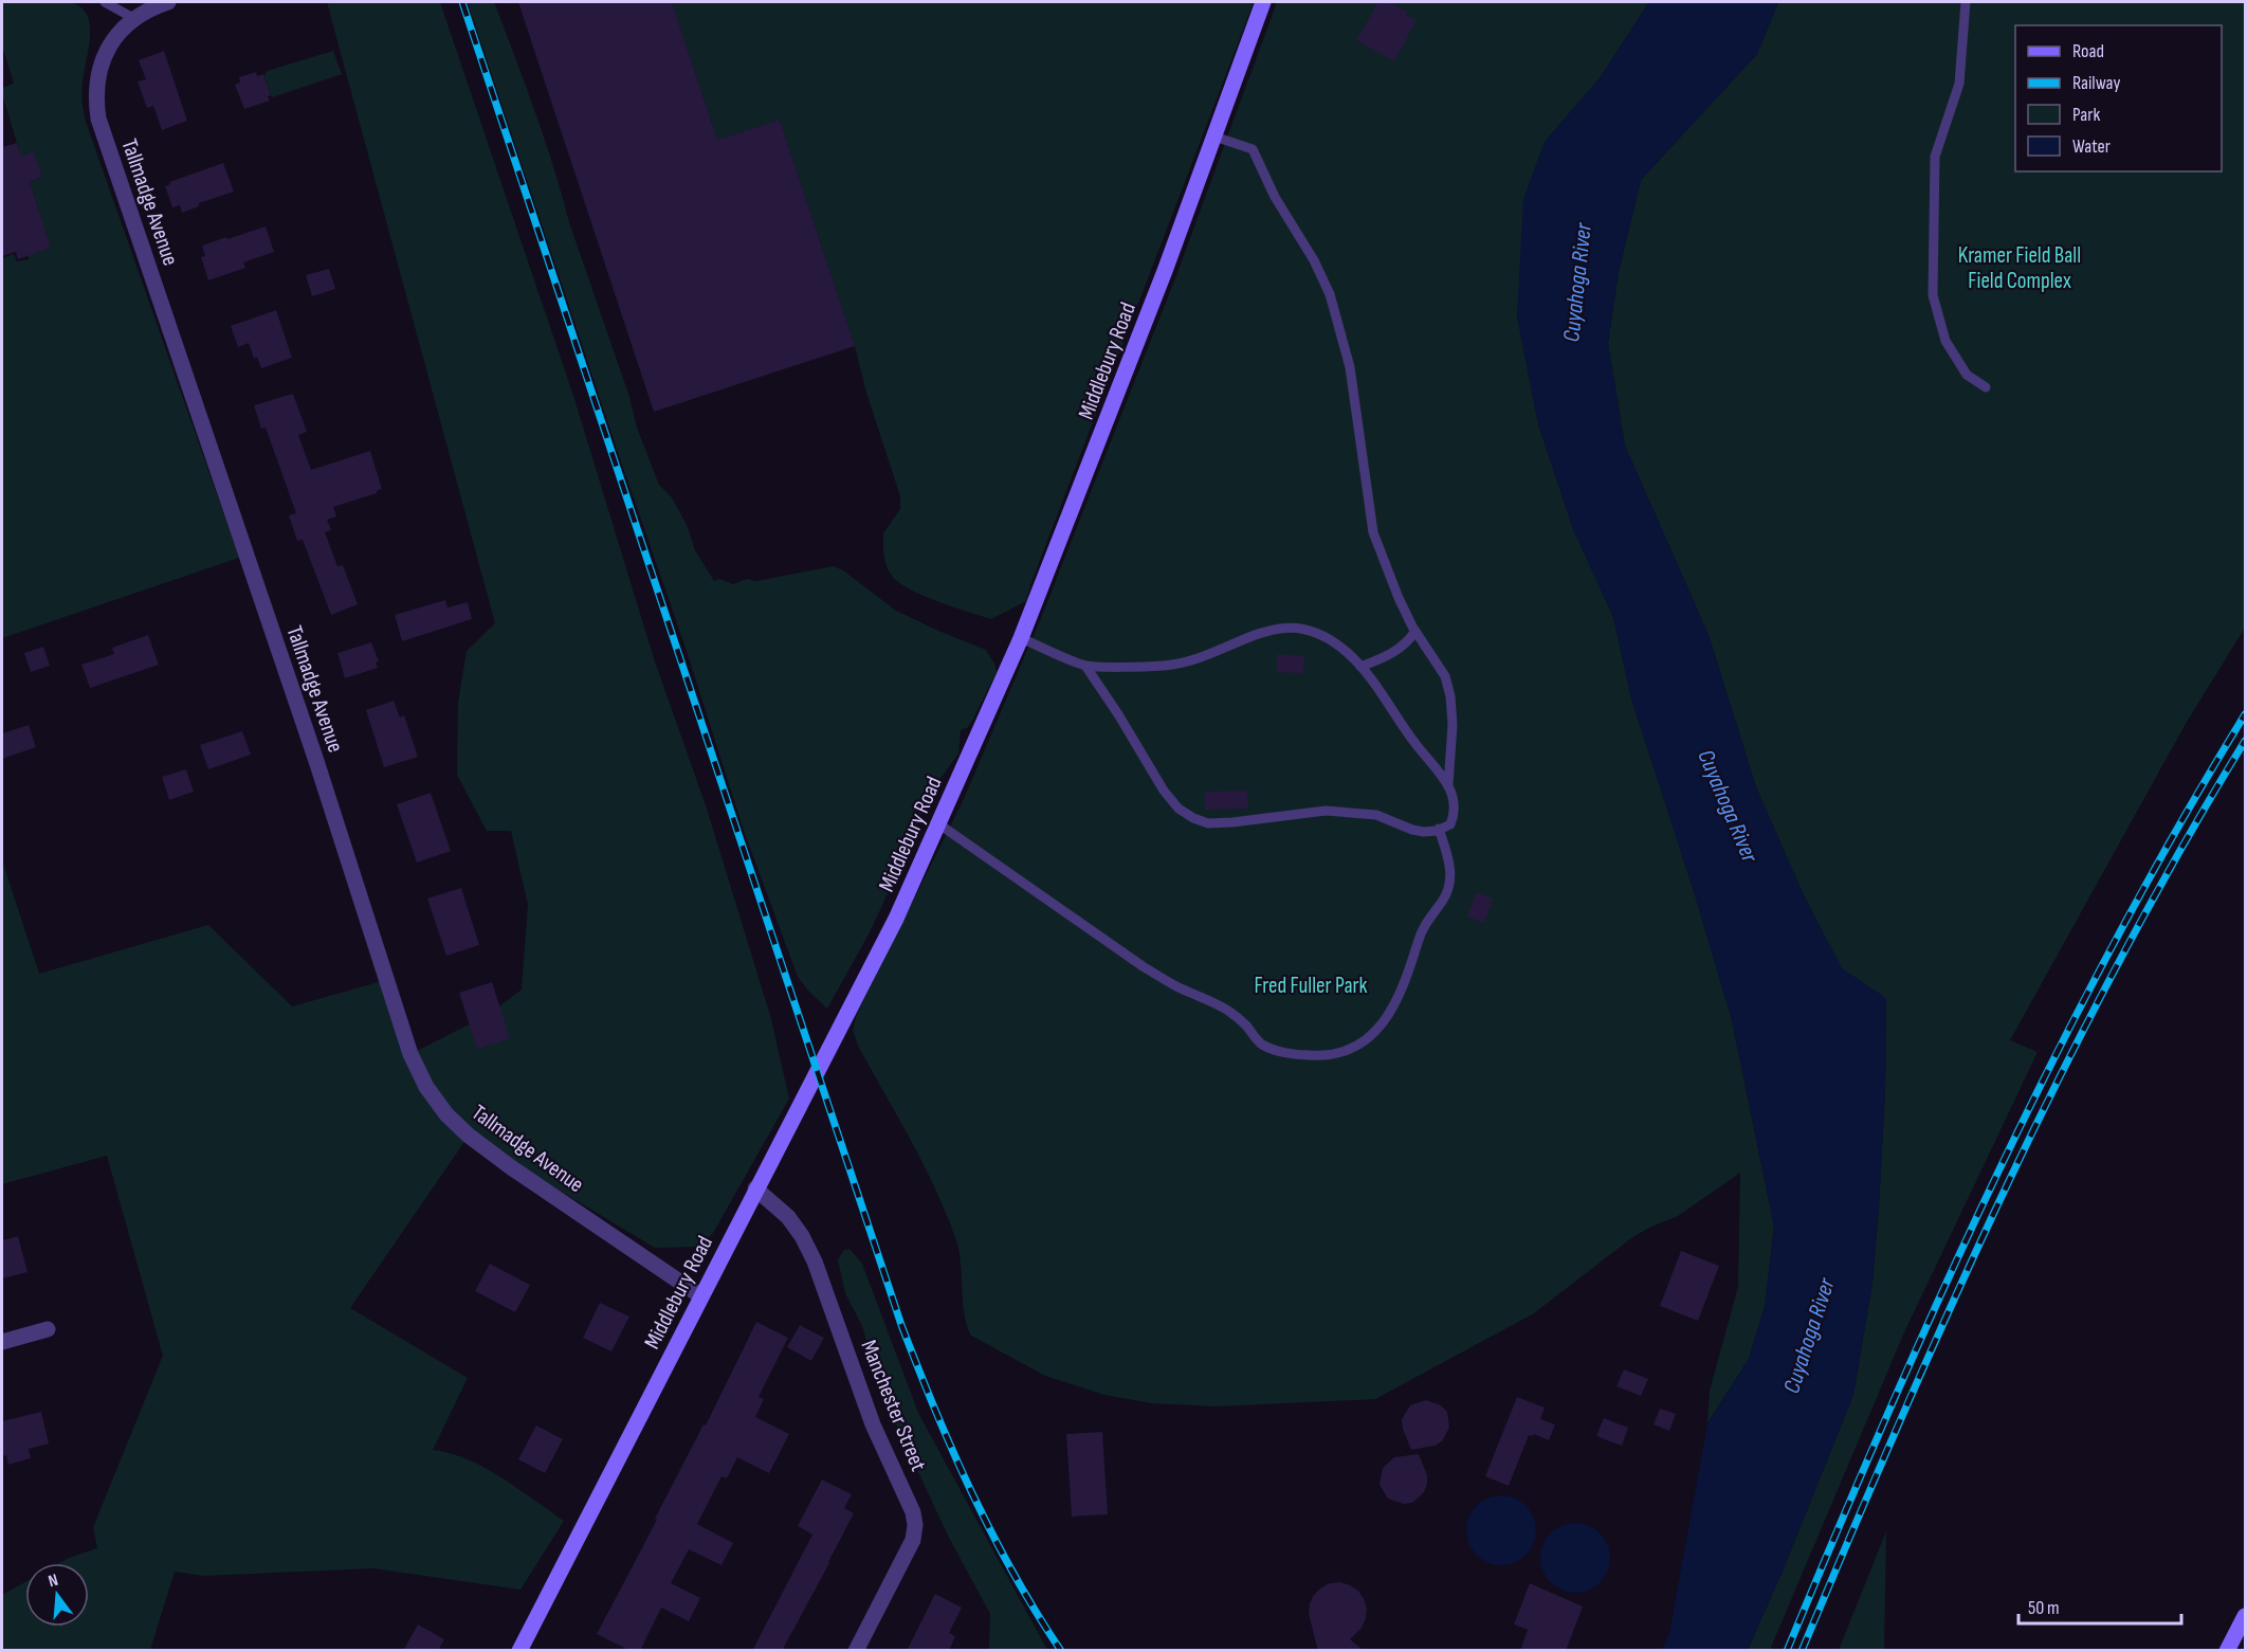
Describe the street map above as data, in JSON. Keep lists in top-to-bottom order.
{
  "streets": {
    "street": ["Tallmadge Avenue", "Middlebury Road", "Manchester Street"]
  },
  "crossings": [
    ["Tallmadge Avenue", "Middlebury Road"],
    ["Middlebury Road", "Manchester Street"]
  ],
  "water": ["Cuyahoga River"],
  "parks": ["Kramer Field Ball Field Complex", "Fred Fuller Park"],
  "legend": [
    "Road",
    "Railway",
    "Park",
    "Water"
  ],
  "scale_bar": "50 m",
  "north": "top"
}
